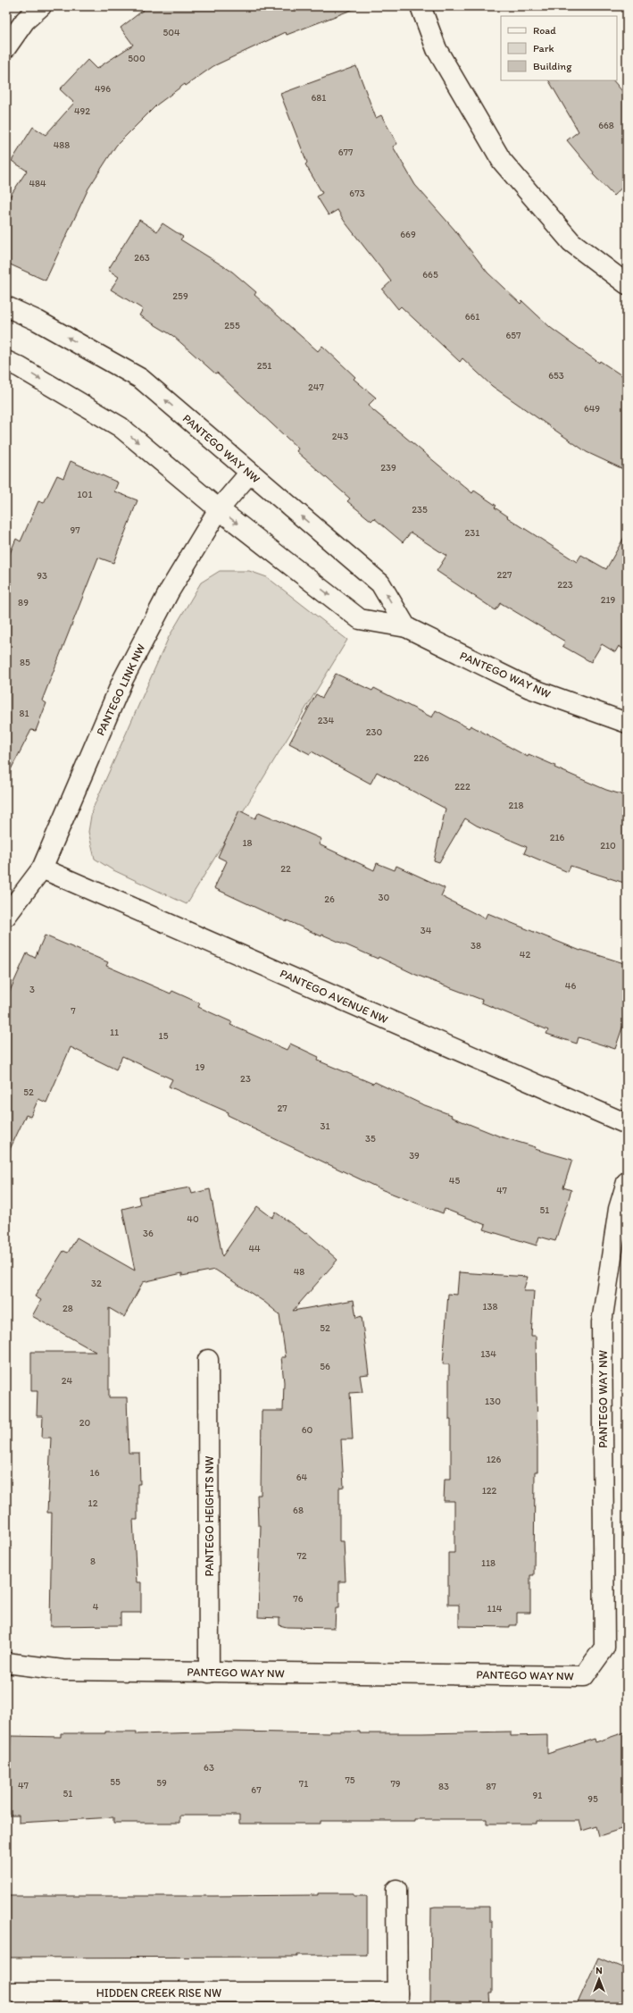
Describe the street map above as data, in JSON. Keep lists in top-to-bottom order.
{
  "streets": {
    "street": [
      "PANTEGO WAY NW",
      "PANTEGO LINK NW",
      "PANTEGO AVENUE NW",
      "PANTEGO HEIGHTS NW",
      "HIDDEN CREEK RISE NW"
    ]
  },
  "crossings": [
    ["PANTEGO WAY NW", "PANTEGO LINK NW"],
    ["PANTEGO WAY NW", "PANTEGO HEIGHTS NW"],
    ["PANTEGO LINK NW", "PANTEGO AVENUE NW"]
  ],
  "house_numbers": [
    "504",
    "500",
    "496",
    "681",
    "492",
    "668",
    "488",
    "677",
    "484",
    "673",
    "669",
    "263",
    "665",
    "259",
    "661",
    "255",
    "657",
    "251",
    "653",
    "247",
    "649",
    "243",
    "239",
    "101",
    "235",
    "97",
    "231",
    "227",
    "93",
    "223",
    "219",
    "89",
    "85",
    "81",
    "234",
    "230",
    "226",
    "222",
    "218",
    "216",
    "18",
    "210",
    "22",
    "30",
    "26",
    "34",
    "38",
    "42",
    "46",
    "3",
    "7",
    "11",
    "15",
    "19",
    "23",
    "52",
    "27",
    "31",
    "35",
    "39",
    "45",
    "47",
    "51",
    "40",
    "36",
    "44",
    "48",
    "32",
    "138",
    "28",
    "52",
    "134",
    "56",
    "24",
    "130",
    "20",
    "60",
    "126",
    "16",
    "64",
    "122",
    "12",
    "68",
    "72",
    "8",
    "118",
    "76",
    "4",
    "114",
    "63",
    "75",
    "55",
    "59",
    "71",
    "79",
    "47",
    "83",
    "87",
    "67",
    "51",
    "91",
    "95"
  ],
  "legend": ["Road", "Park", "Building"],
  "north": "top"
}
